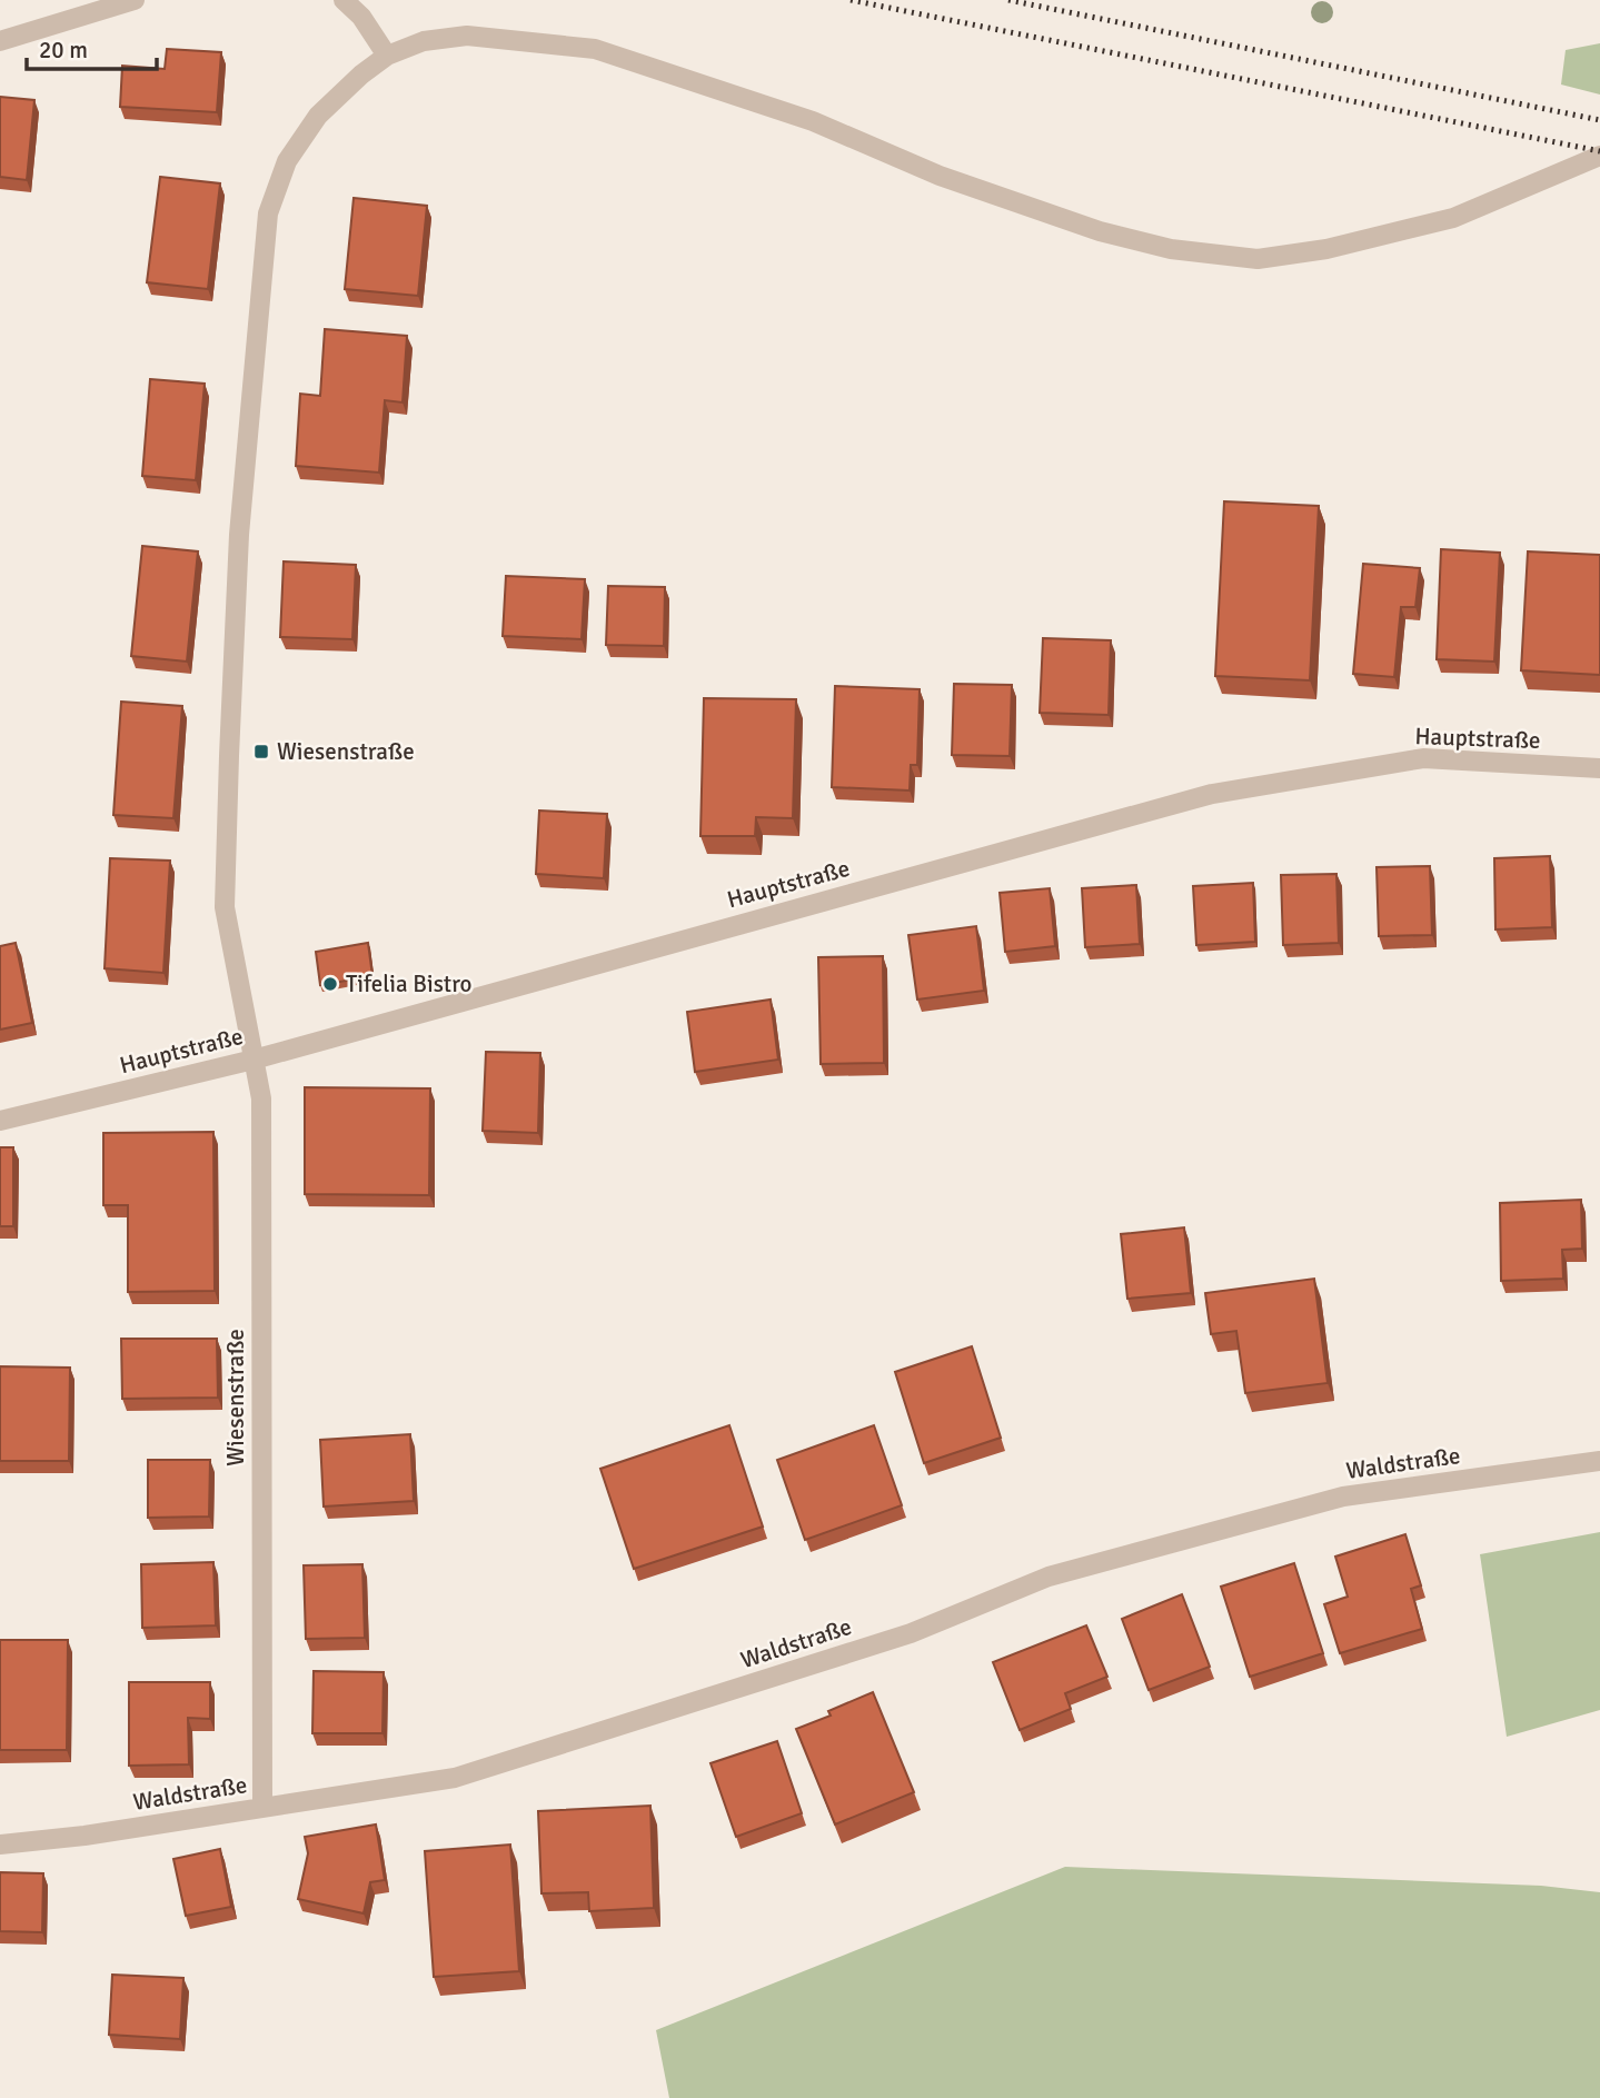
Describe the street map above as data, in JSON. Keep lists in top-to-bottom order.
{
  "streets": {
    "street": ["Hauptstraße", "Wiesenstraße", "Waldstraße"]
  },
  "crossings": [
    ["Hauptstraße", "Wiesenstraße"],
    ["Wiesenstraße", "Waldstraße"]
  ],
  "places": {
    "transit": ["Wiesenstraße"],
    "other": ["Tifelia Bistro"]
  },
  "scale_bar": "20 m"
}
